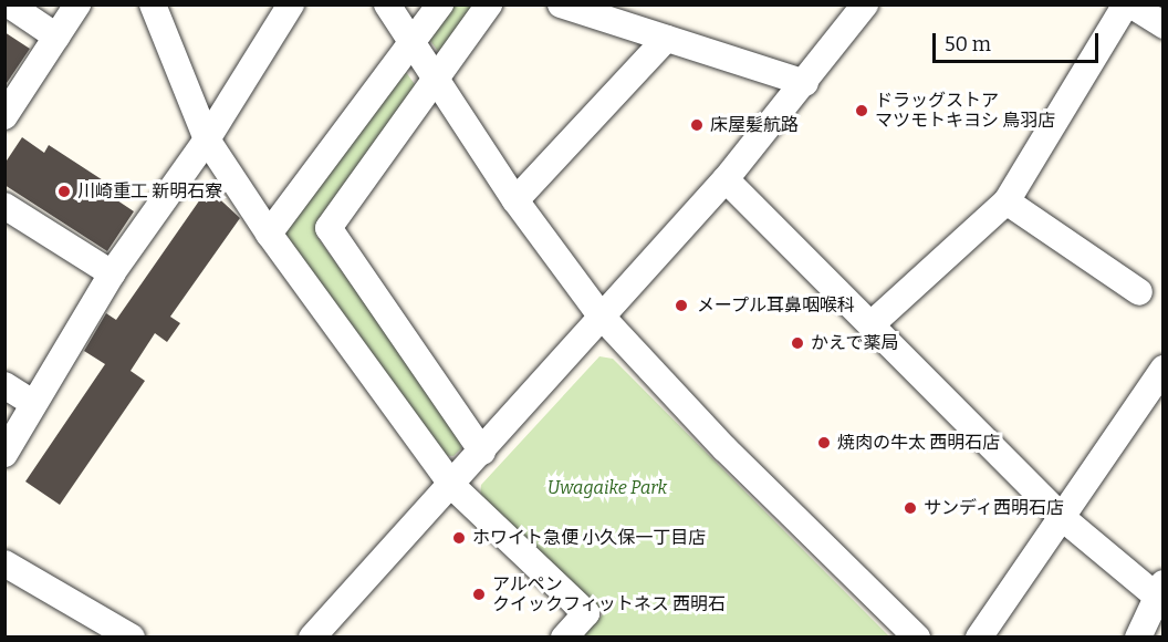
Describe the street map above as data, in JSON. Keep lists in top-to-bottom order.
{
  "parks": ["Uwagaike Park"],
  "places": [
    "ドラッグストア マツモトキヨシ 鳥羽店",
    "床屋髪航路",
    "川崎重工 新明石寮",
    "メープル耳鼻咽喉科",
    "かえで薬局",
    "焼肉の牛太 西明石店",
    "サンディ西明石店",
    "ホワイト急便 小久保一丁目店",
    "アルペン クイックフィットネス 西明石"
  ],
  "scale_bar": "50 m"
}
